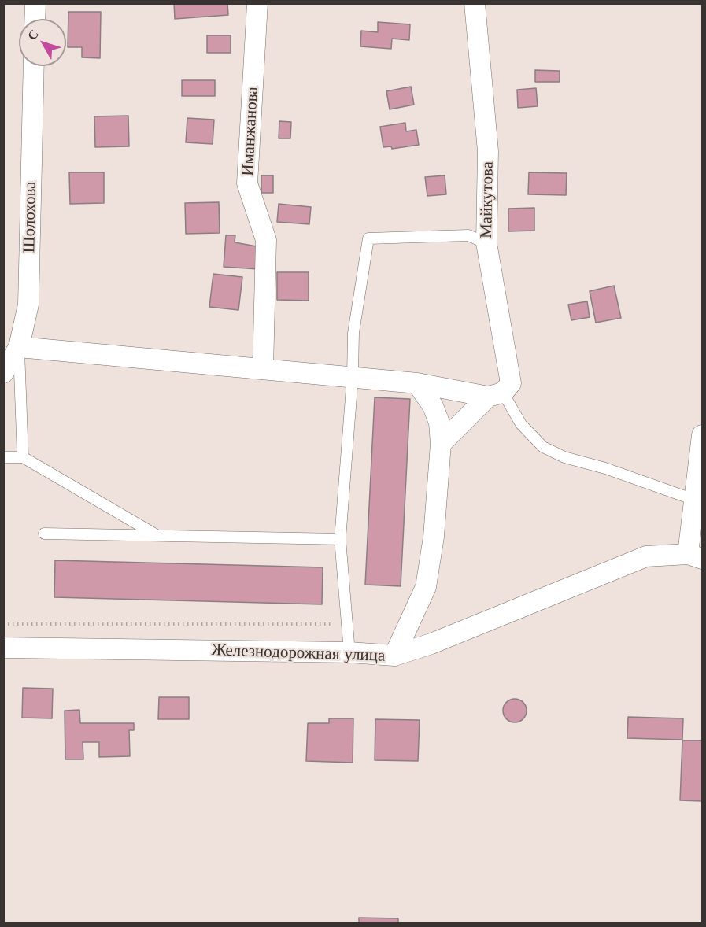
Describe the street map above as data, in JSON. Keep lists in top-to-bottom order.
{
  "streets": {
    "street": [
      "Иманжанова",
      "Майкутова",
      "Шолохова",
      "Железнодорожная улица"
    ]
  },
  "north": "top left"
}
